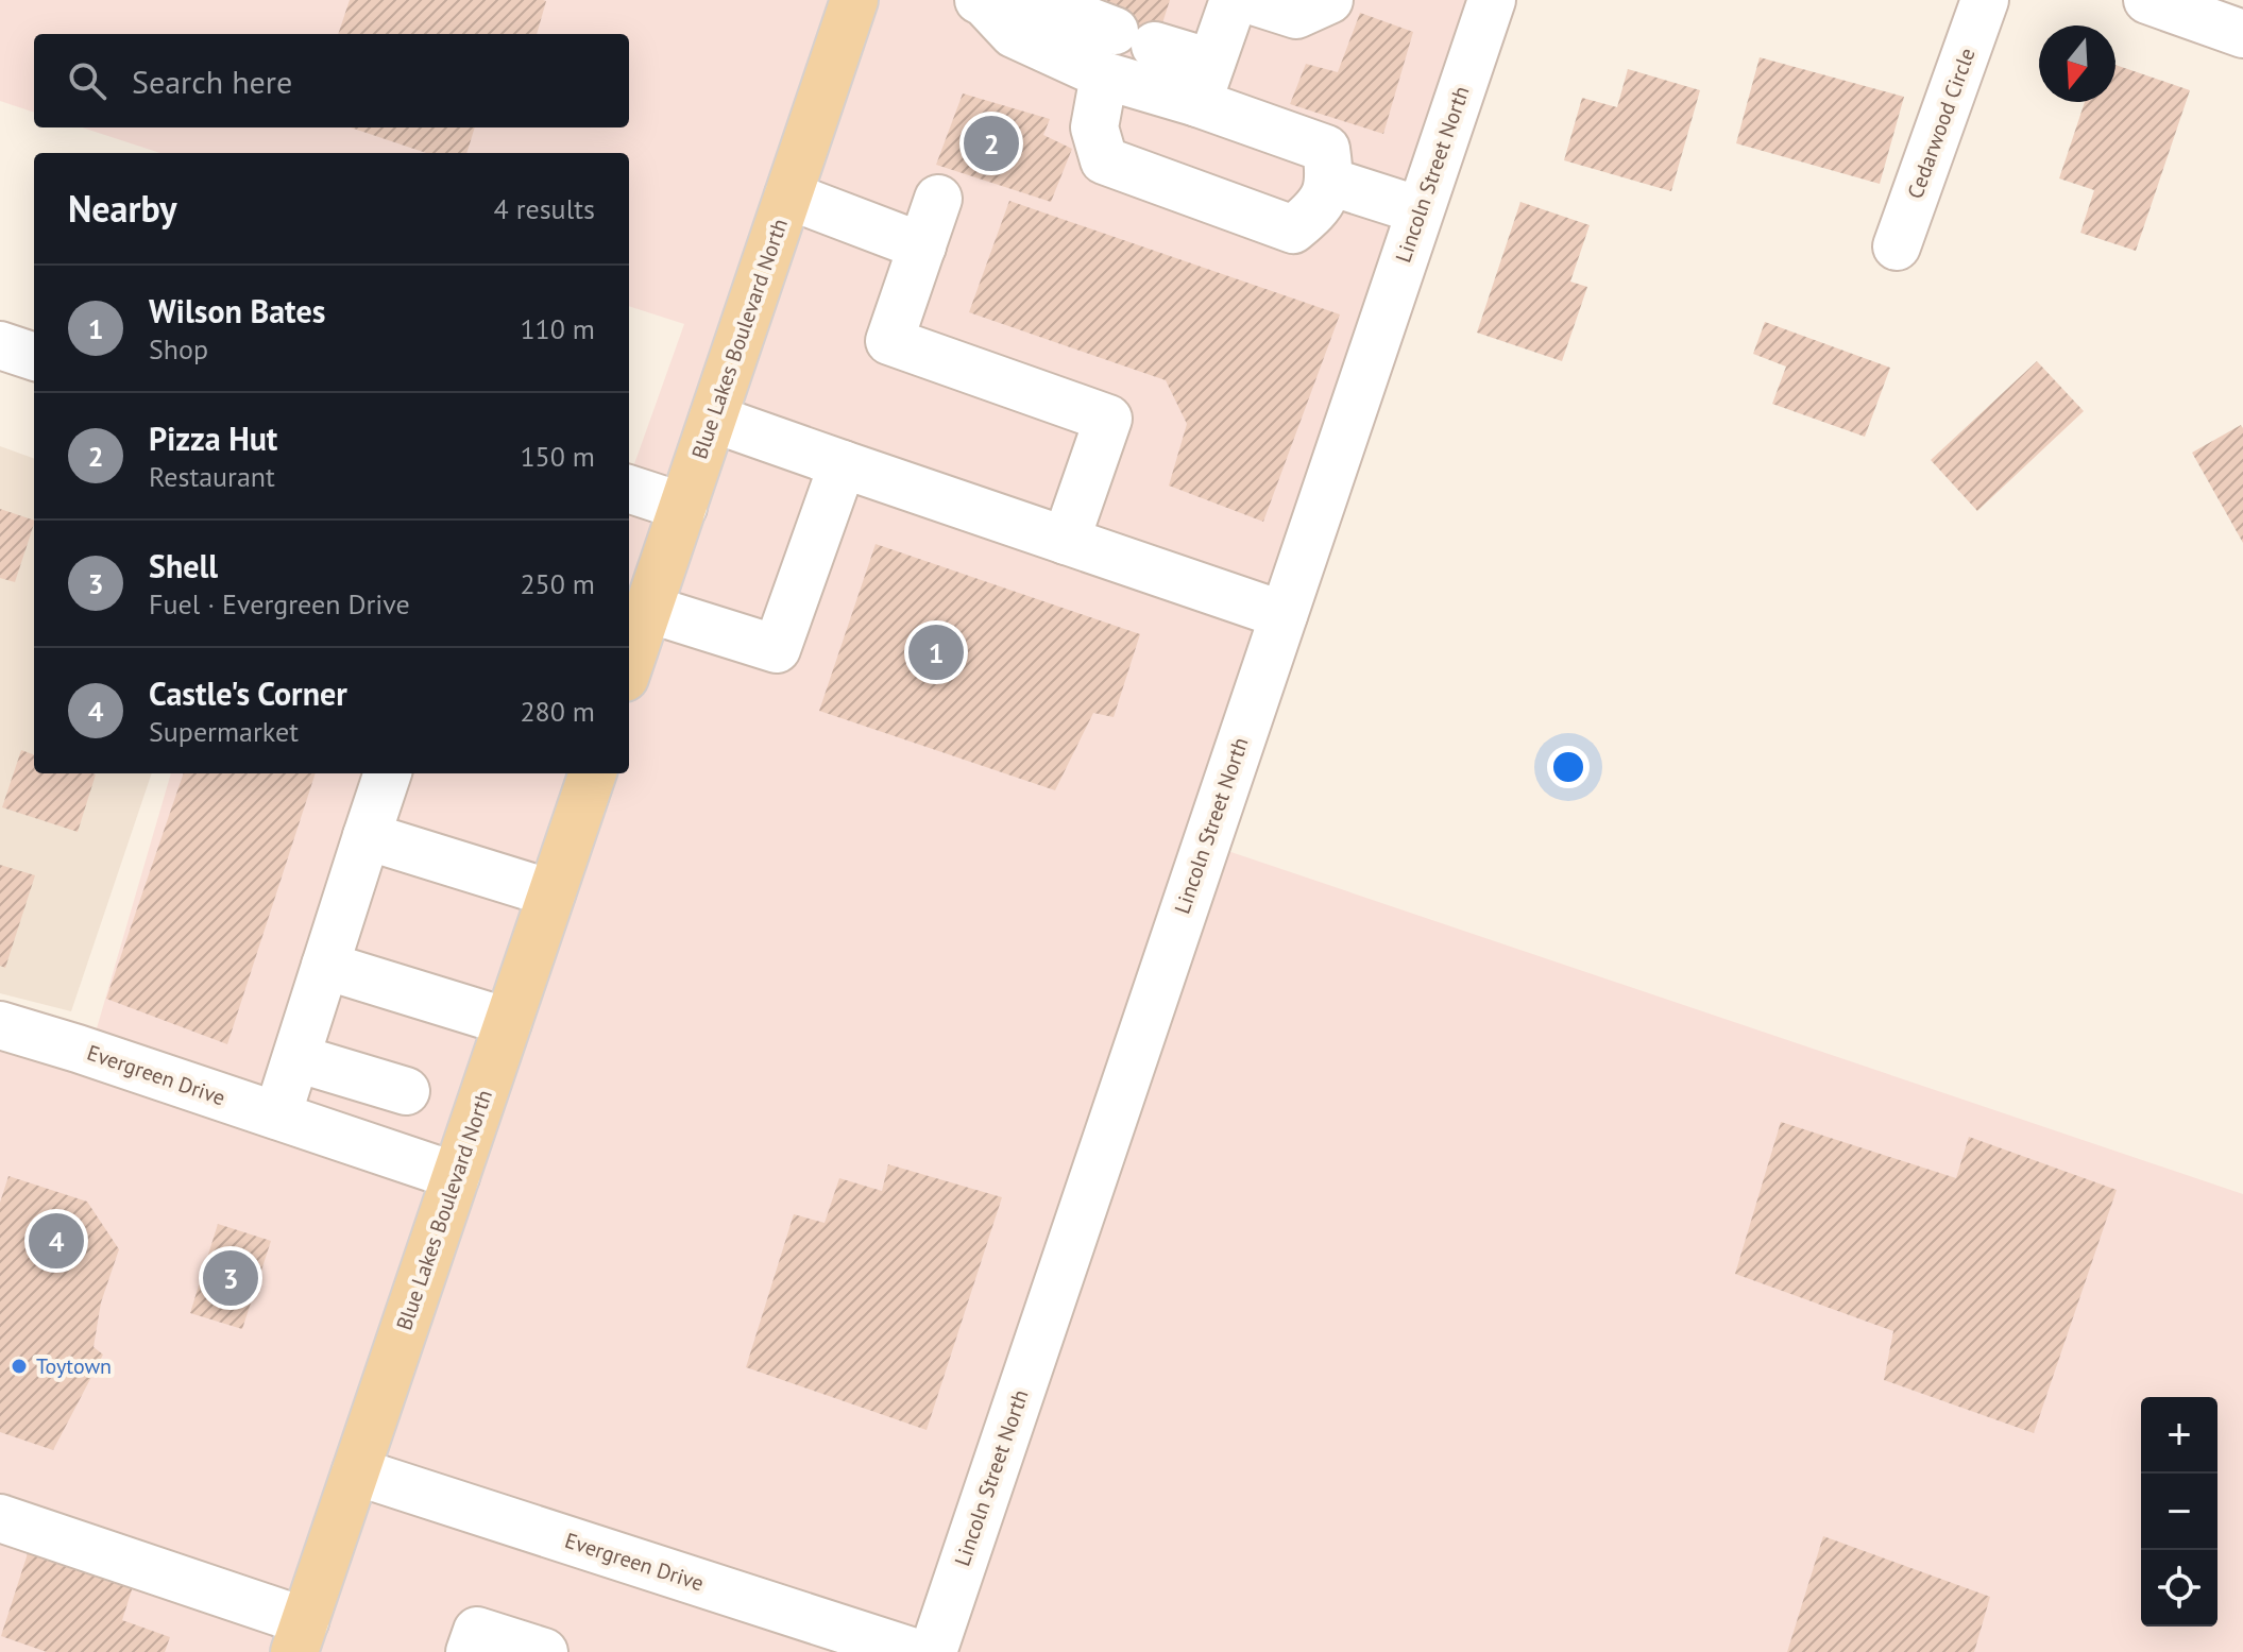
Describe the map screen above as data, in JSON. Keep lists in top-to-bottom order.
{
  "streets": {
    "main road": ["Blue Lakes Boulevard North"],
    "street": ["Cedarwood Circle", "Lincoln Street North", "Evergreen Drive"]
  },
  "crossings": [
    ["Blue Lakes Boulevard North", "Evergreen Drive"]
  ],
  "places": ["Toytown"],
  "north": "bottom",
  "page": {
    "search": "Search here",
    "pins": [
      "2",
      "1",
      "4",
      "3"
    ],
    "heading": ["Nearby", "4 results"],
    "list": [
      {
        "mark": "1",
        "name": "Wilson Bates",
        "note": "Shop",
        "value": "110 m"
      },
      {
        "mark": "2",
        "name": "Pizza Hut",
        "note": "Restaurant",
        "value": "150 m"
      },
      {
        "mark": "3",
        "name": "Shell",
        "note": "Fuel · Evergreen Drive",
        "value": "250 m"
      },
      {
        "mark": "4",
        "name": "Castle's Corner",
        "note": "Supermarket",
        "value": "280 m"
      }
    ],
    "map_buttons": ["+", "−"]
  }
}
